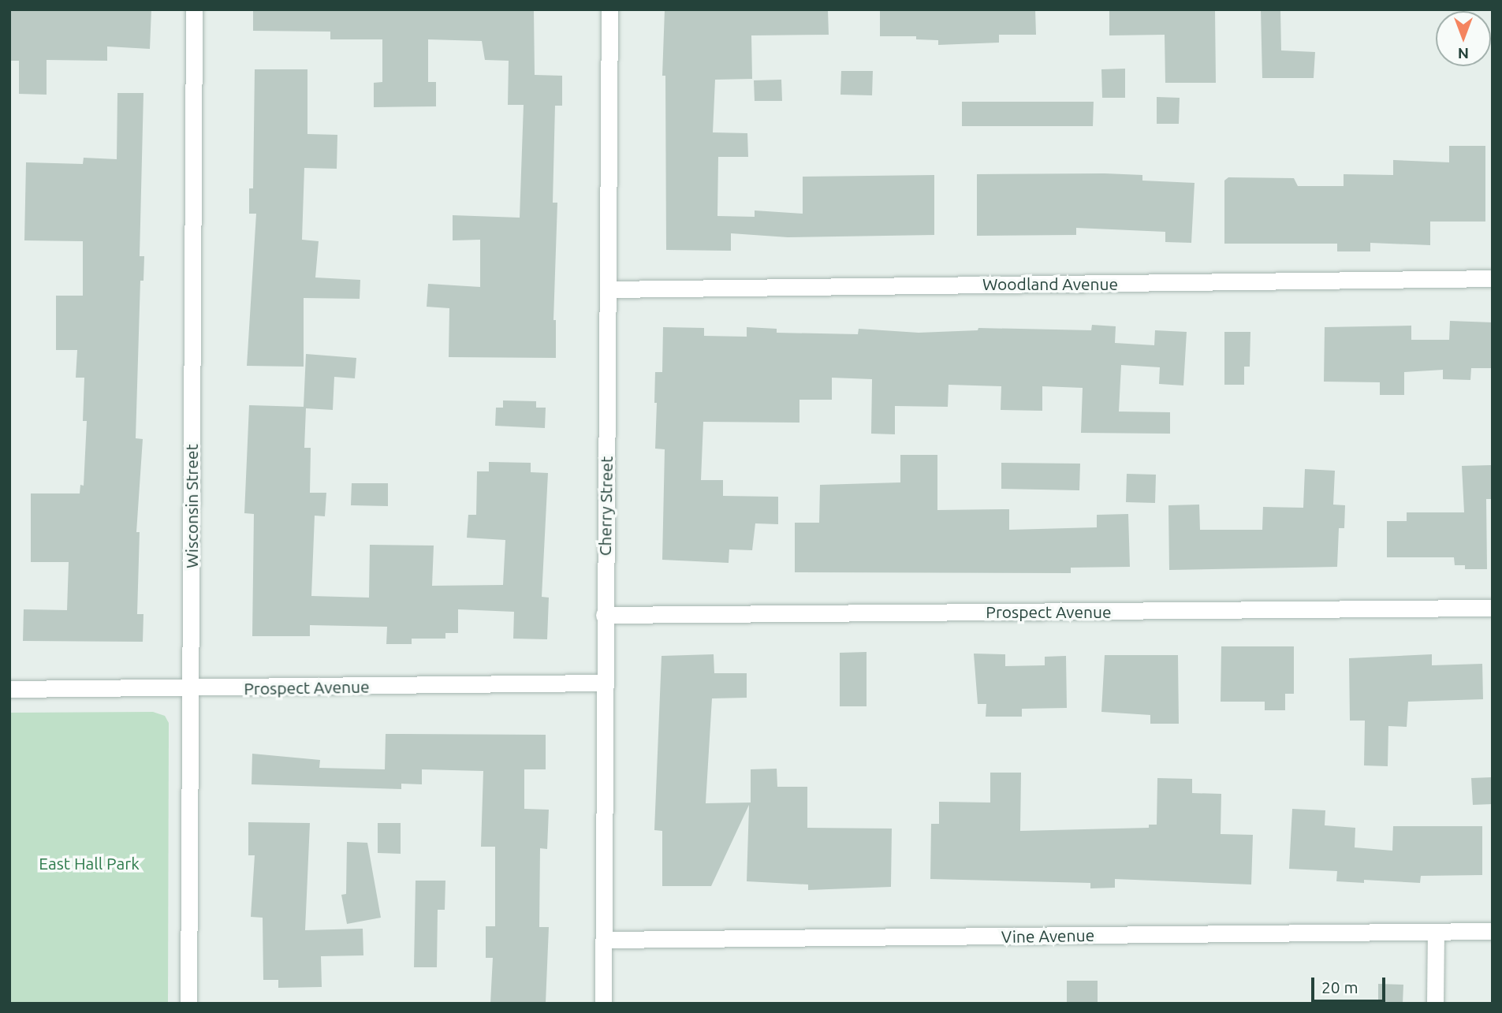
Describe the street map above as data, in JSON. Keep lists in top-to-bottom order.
{
  "streets": {
    "street": [
      "Woodland Avenue",
      "Wisconsin Street",
      "Cherry Street",
      "Prospect Avenue",
      "Vine Avenue"
    ]
  },
  "crossings": [
    ["Woodland Avenue", "Cherry Street"],
    ["Wisconsin Street", "Prospect Avenue"],
    ["Cherry Street", "Prospect Avenue"],
    ["Cherry Street", "Vine Avenue"]
  ],
  "parks": ["East Hall Park"],
  "scale_bar": "20 m",
  "north": "bottom"
}
